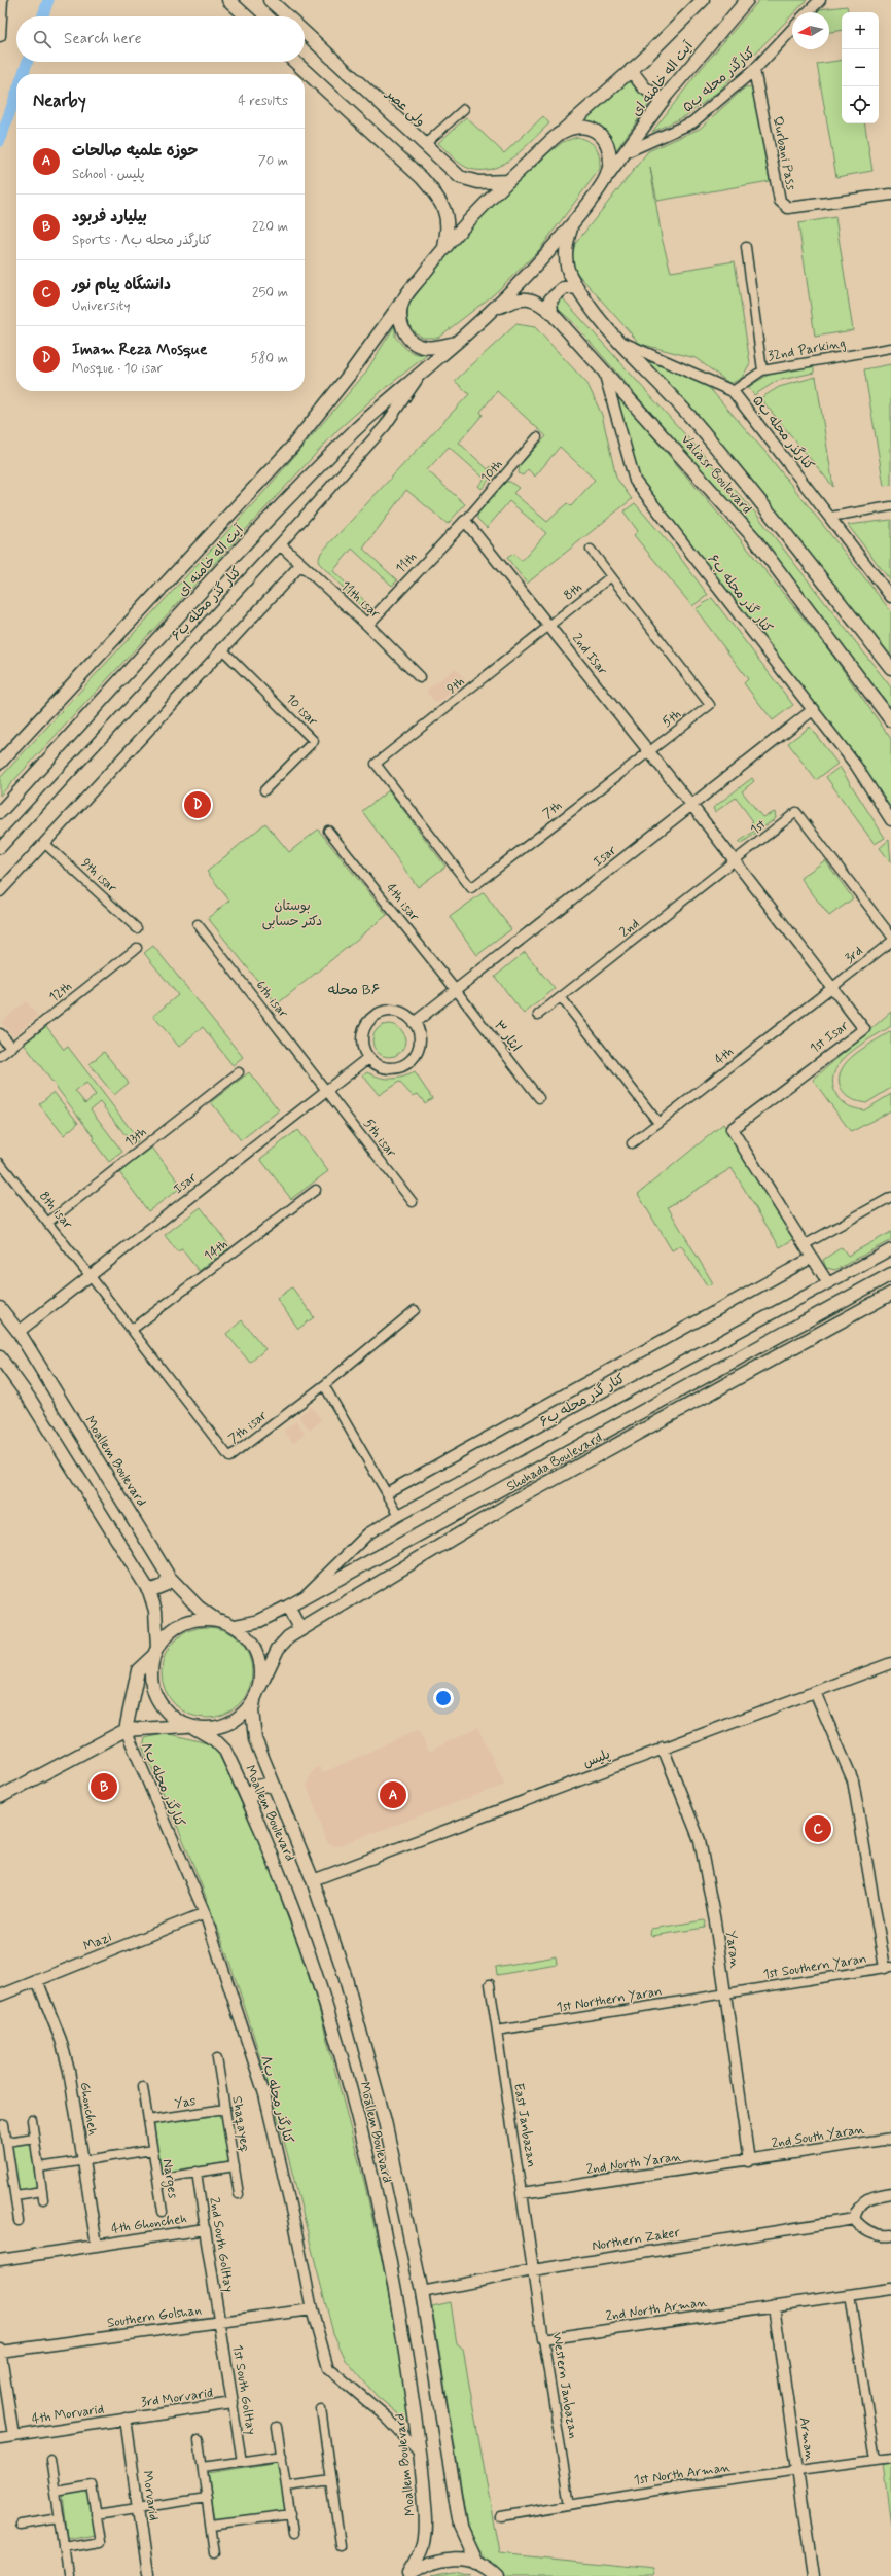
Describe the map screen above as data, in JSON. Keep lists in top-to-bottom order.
{
  "streets": {
    "main road": [
      "آیت اله خامنه ای",
      "ولی عصر",
      "Valiasr Boulevard",
      "Moallem Boulevard",
      "Shohada Boulevard"
    ],
    "street": [
      "کنارگذر محله ب۵",
      "Qurbani Pass",
      "32nd Parking",
      "10th",
      "11th",
      "8th",
      "کنار گذر محله ب۶",
      "11th isar",
      "2nd Isar",
      "9th",
      "10 isar",
      "5th",
      "7th",
      "1st",
      "Isar",
      "9th isar",
      "4th isar",
      "2nd",
      "3rd",
      "12th",
      "6th isar",
      "ایثار ۳",
      "1st Isar",
      "4th",
      "13th",
      "5th isar",
      "8th isar",
      "14th",
      "7th isar",
      "پلیس",
      "کنارگذر محله ب۸",
      "Mazi",
      "Yaran",
      "1st Southern Yaran",
      "1st Northern Yaran",
      "Yas",
      "Ghoncheh",
      "Shaqayeq",
      "East Janbazan",
      "2nd South Yaran",
      "2nd North Yaran",
      "Narges",
      "4th Ghoncheh",
      "Northern Zaker",
      "2nd South GolHay",
      "2nd North Arman",
      "Southern Golshan",
      "Western Janbazan",
      "1st South GolHay",
      "3rd Morvarid",
      "4th Morvarid",
      "Arman",
      "1st North Arman",
      "Morvarid"
    ]
  },
  "crossings": [
    ["آیت اله خامنه ای", "کنارگذر محله ب۵"],
    ["آیت اله خامنه ای", "ولی عصر"],
    ["آیت اله خامنه ای", "Valiasr Boulevard"],
    ["آیت اله خامنه ای", "کنار گذر محله ب۶"],
    ["کنارگذر محله ب۵", "Qurbani Pass"],
    ["کنارگذر محله ب۵", "32nd Parking"],
    ["کنارگذر محله ب۵", "Valiasr Boulevard"],
    ["10th", "11th"],
    ["10th", "2nd Isar"],
    ["Valiasr Boulevard", "کنار گذر محله ب۶"],
    ["11th", "11th isar"],
    ["11th", "2nd Isar"],
    ["8th", "2nd Isar"],
    ["8th", "9th"],
    ["8th", "5th"],
    ["کنار گذر محله ب۶", "11th isar"],
    ["کنار گذر محله ب۶", "Isar"],
    ["کنار گذر محله ب۶", "1st Isar"],
    ["کنار گذر محله ب۶", "Shohada Boulevard"],
    ["2nd Isar", "9th"],
    ["2nd Isar", "5th"],
    ["2nd Isar", "7th"],
    ["2nd Isar", "Isar"],
    ["2nd Isar", "1st Isar"],
    ["9th", "7th"],
    ["5th", "7th"],
    ["1st", "2nd"],
    ["1st", "1st Isar"],
    ["Isar", "4th isar"],
    ["Isar", "6th isar"],
    ["Isar", "ایثار ۳"],
    ["Isar", "1st Isar"],
    ["Isar", "5th isar"],
    ["Isar", "8th isar"],
    ["Isar", "7th isar"],
    ["Isar", "Moallem Boulevard"],
    ["4th isar", "ایثار ۳"],
    ["2nd", "1st Isar"],
    ["3rd", "1st Isar"],
    ["3rd", "4th"],
    ["6th isar", "5th isar"],
    ["1st Isar", "4th"],
    ["13th", "8th isar"],
    ["8th isar", "7th isar"],
    ["14th", "7th isar"],
    ["Moallem Boulevard", "Shohada Boulevard"],
    ["Moallem Boulevard", "پلیس"],
    ["Moallem Boulevard", "کنارگذر محله ب۸"],
    ["Moallem Boulevard", "Northern Zaker"],
    ["پلیس", "Yaran"],
    ["کنارگذر محله ب۸", "Mazi"],
    ["کنارگذر محله ب۸", "Southern Golshan"],
    ["Mazi", "Ghoncheh"],
    ["Yaran", "1st Southern Yaran"],
    ["Yaran", "1st Northern Yaran"],
    ["Yaran", "2nd South Yaran"],
    ["Yaran", "2nd North Yaran"],
    ["1st Southern Yaran", "1st Northern Yaran"],
    ["1st Northern Yaran", "East Janbazan"],
    ["Yas", "Shaqayeq"],
    ["Yas", "Narges"],
    ["Ghoncheh", "4th Ghoncheh"],
    ["East Janbazan", "2nd North Yaran"],
    ["East Janbazan", "Northern Zaker"],
    ["East Janbazan", "Western Janbazan"],
    ["2nd South Yaran", "2nd North Yaran"],
    ["4th Ghoncheh", "2nd South GolHay"],
    ["Northern Zaker", "Western Janbazan"],
    ["2nd South GolHay", "Southern Golshan"],
    ["2nd South GolHay", "1st South GolHay"],
    ["2nd North Arman", "Western Janbazan"],
    ["2nd North Arman", "Arman"],
    ["Southern Golshan", "1st South GolHay"],
    ["Western Janbazan", "1st North Arman"],
    ["1st South GolHay", "3rd Morvarid"],
    ["3rd Morvarid", "4th Morvarid"],
    ["3rd Morvarid", "Morvarid"],
    ["4th Morvarid", "Morvarid"],
    ["Arman", "1st North Arman"]
  ],
  "districts": ["محله B۶"],
  "parks": ["بوستان دکتر حسابی"],
  "north": "left",
  "page": {
    "map_buttons": ["+", "−"],
    "search": "Search here",
    "heading": ["Nearby", "4 results"],
    "list": [
      {
        "mark": "A",
        "name": "حوزه علمیه صالحات",
        "note": "School · پلیس",
        "value": "70 m"
      },
      {
        "mark": "B",
        "name": "بیلیارد فربود",
        "note": "Sports · کنارگذر محله ب۸",
        "value": "220 m"
      },
      {
        "mark": "C",
        "name": "دانشگاه پیام نور",
        "note": "University",
        "value": "250 m"
      },
      {
        "mark": "D",
        "name": "Imam Reza Mosque",
        "note": "Mosque · 10 isar",
        "value": "580 m"
      }
    ],
    "pins": [
      "D",
      "B",
      "A",
      "C"
    ]
  }
}
